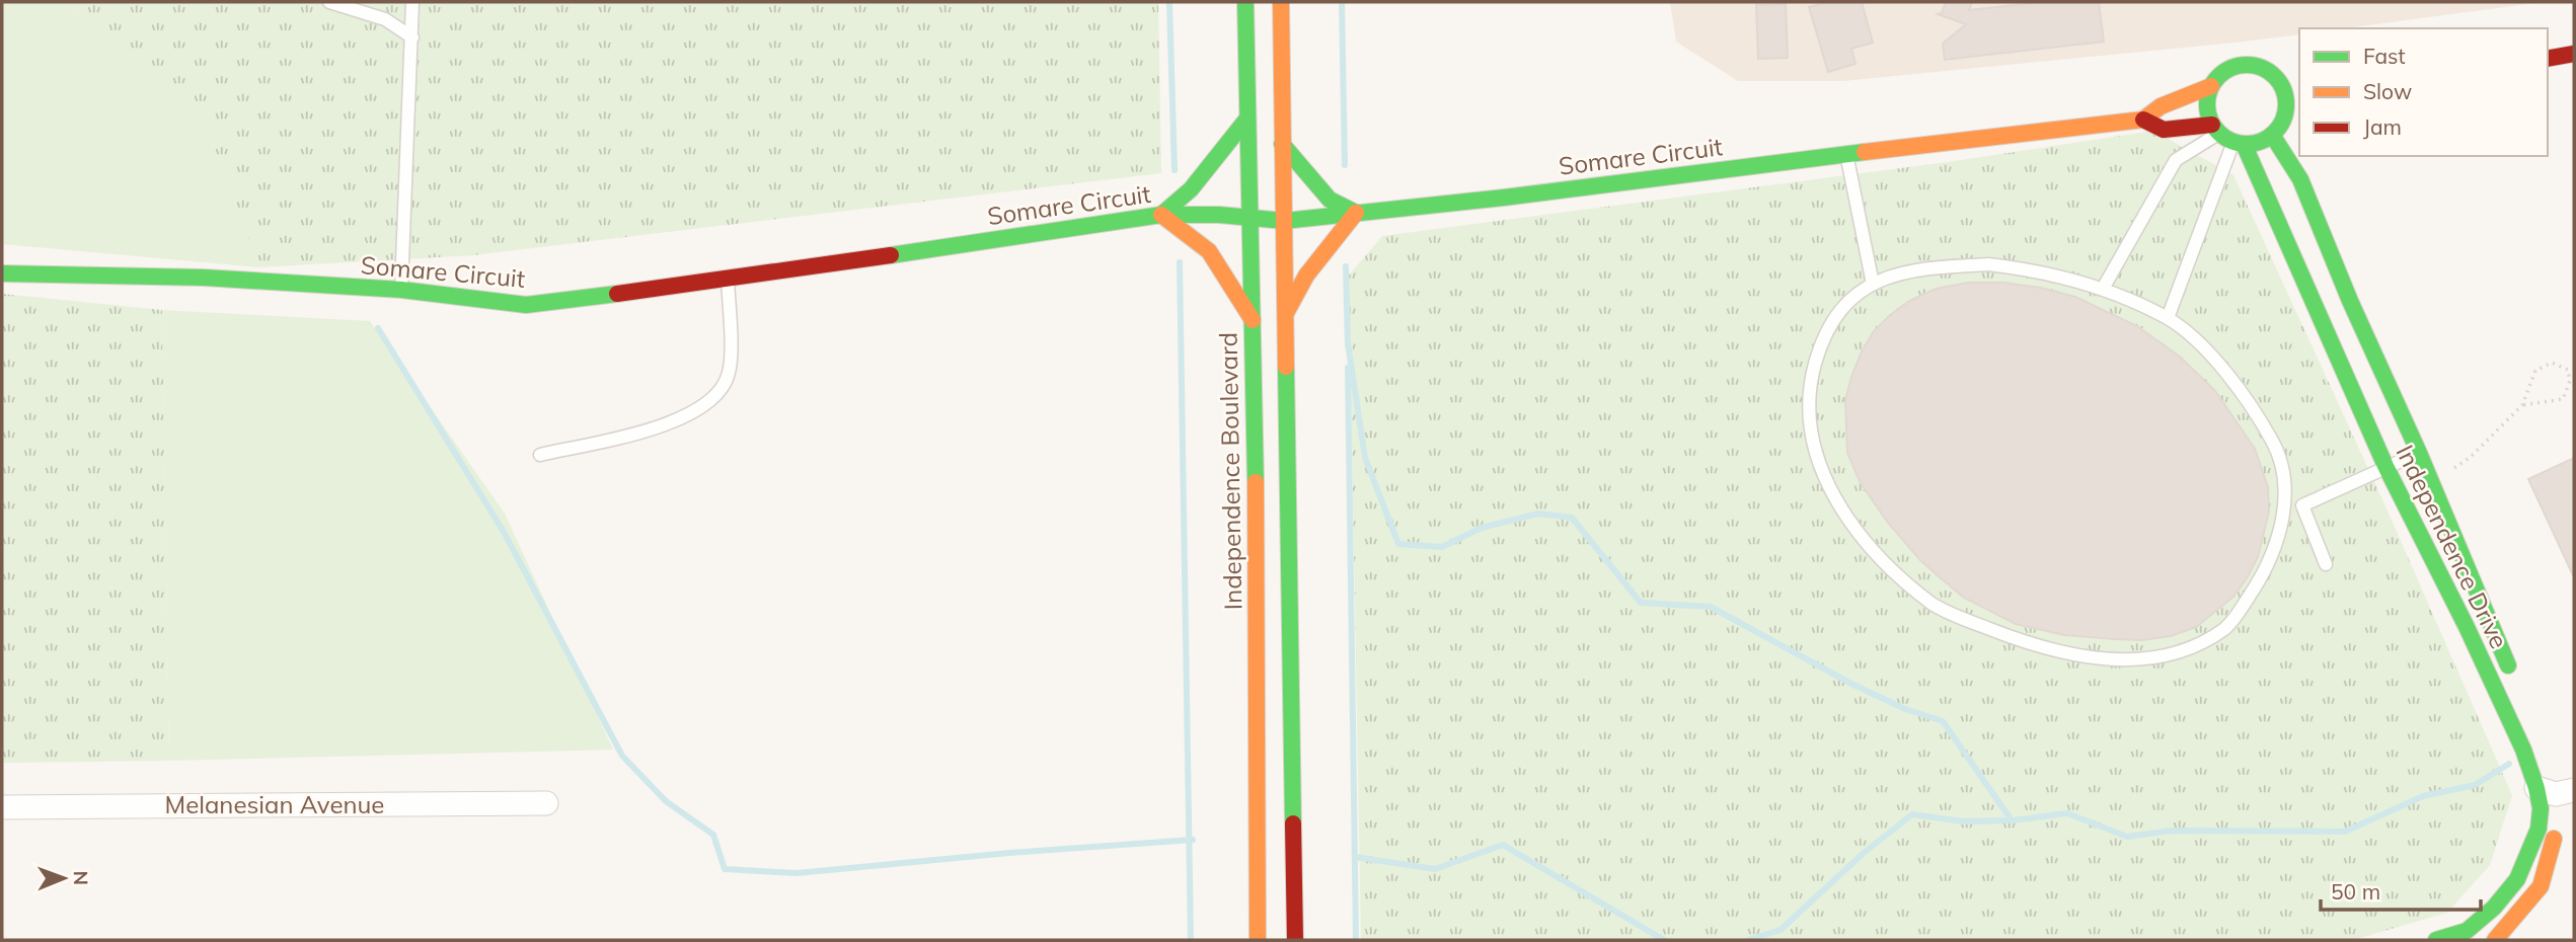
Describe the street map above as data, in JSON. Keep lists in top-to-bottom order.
{
  "streets": {
    "street": [
      "Somare Circuit",
      "Independence Boulevard",
      "Independence Drive",
      "Melanesian Avenue"
    ]
  },
  "crossings": [
    ["Somare Circuit", "Independence Boulevard"],
    ["Somare Circuit", "Independence Drive"]
  ],
  "legend": ["Fast", "Slow", "Jam"],
  "scale_bar": "50 m",
  "north": "right"
}
